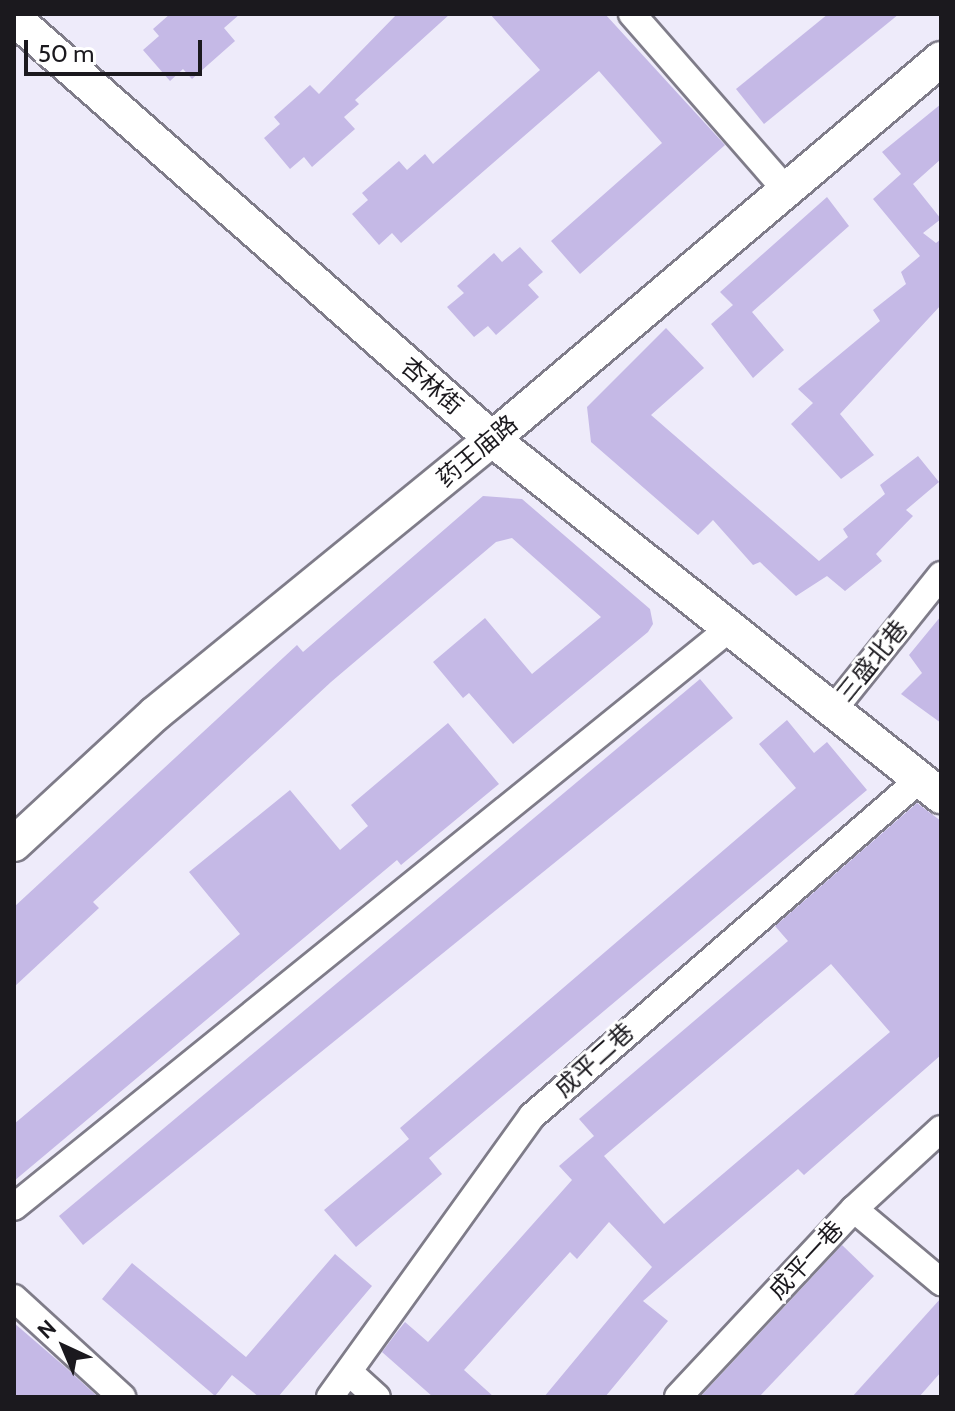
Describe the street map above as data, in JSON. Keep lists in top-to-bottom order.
{
  "streets": {
    "street": [
      "杏林街",
      "药王庙路",
      "三盛北巷",
      "成平二巷",
      "成平一巷"
    ]
  },
  "crossings": [
    ["杏林街", "药王庙路"],
    ["杏林街", "三盛北巷"],
    ["杏林街", "成平二巷"]
  ],
  "scale_bar": "50 m",
  "north": "top left"
}
